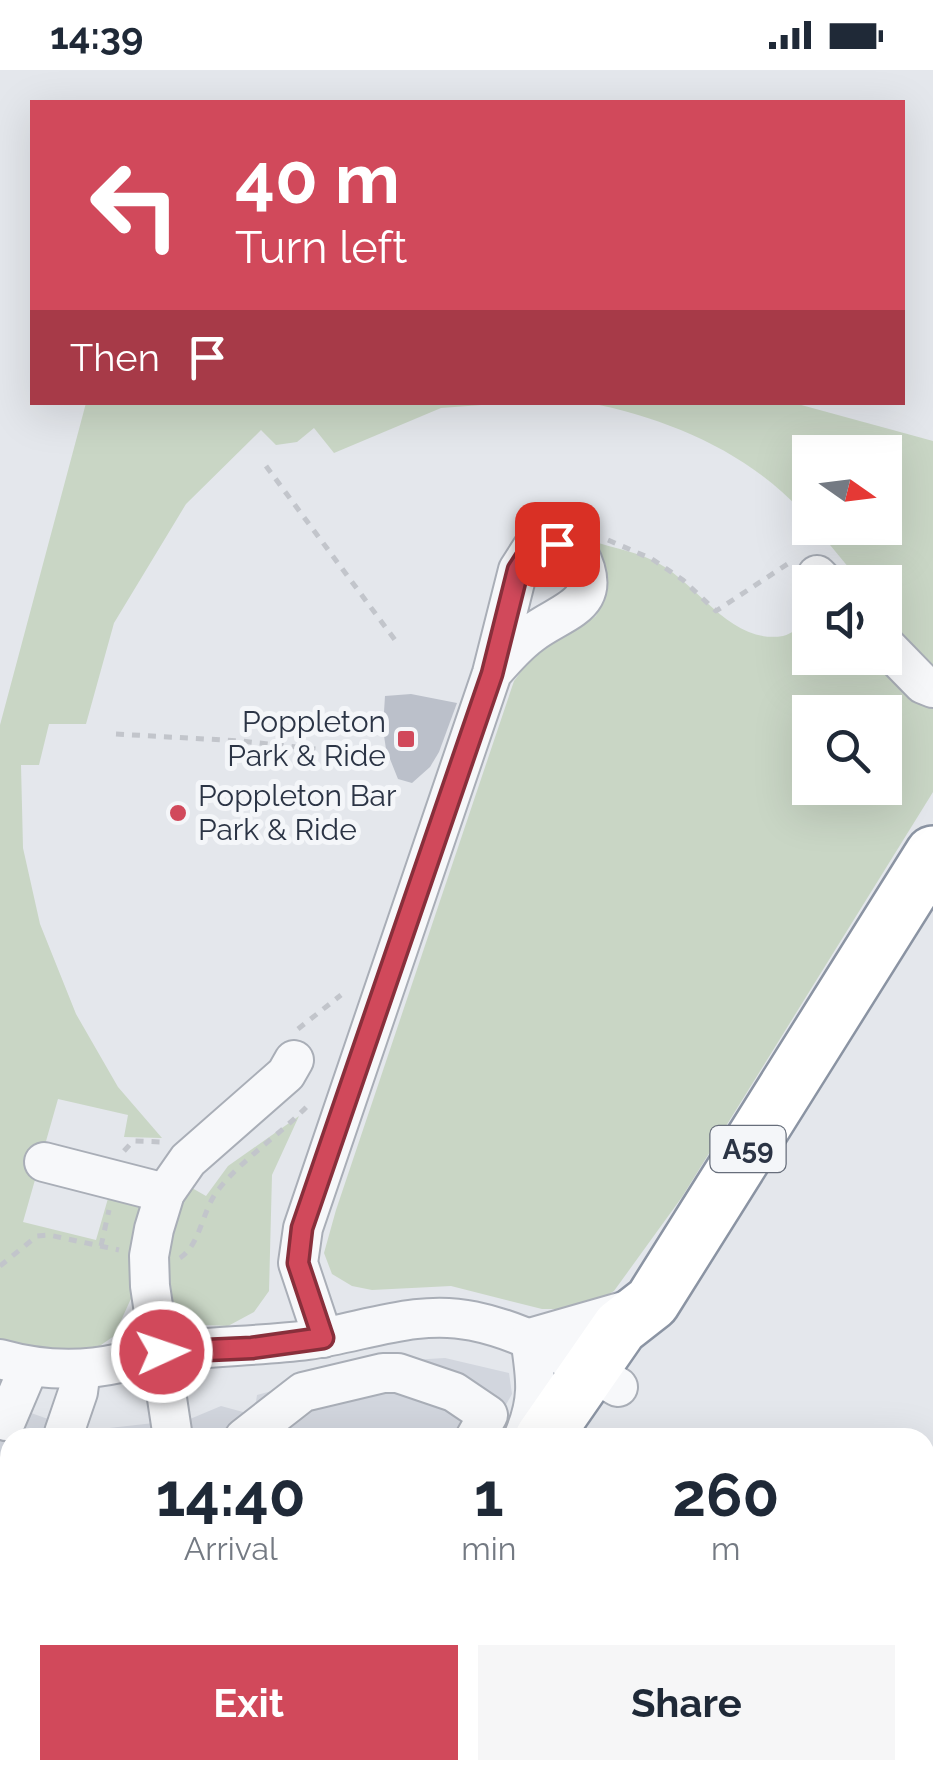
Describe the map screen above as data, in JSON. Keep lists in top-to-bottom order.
{
  "streets": {
    "highway": ["A59"]
  },
  "places": {
    "transit": ["Poppleton Park & Ride"],
    "other": ["Poppleton Bar Park & Ride"]
  },
  "north": "right",
  "page": {
    "status": "14:39",
    "turn": ["40 m", "Turn left"],
    "then": "Then",
    "eta": [
      "14:40",
      "Arrival",
      "1",
      "min",
      "260",
      "m"
    ],
    "buttons": ["Exit", "Share"]
  }
}
